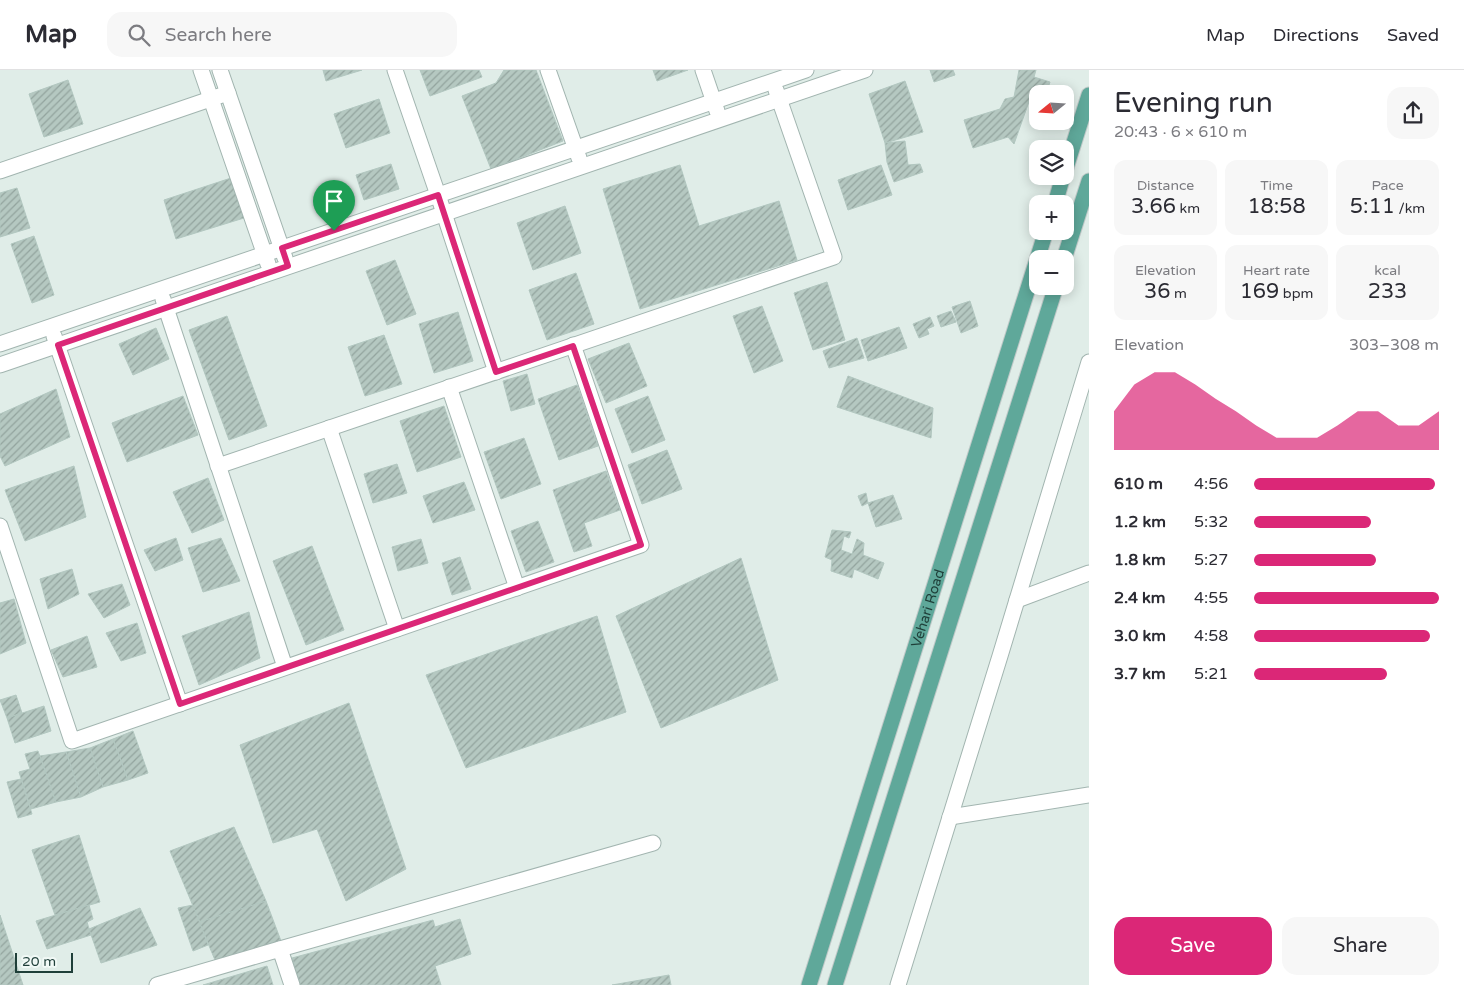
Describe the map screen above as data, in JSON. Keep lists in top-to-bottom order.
{
  "streets": {
    "main road": ["Vehari Road"]
  },
  "scale_bar": "20 m",
  "north": "left",
  "page": {
    "header": "Map",
    "search": "Search here",
    "nav": ["Map", "Directions", "Saved"],
    "heading": ["Evening run", "20:43 · 6 × 610 m"],
    "map_buttons": ["+", "−"],
    "stats": [
      ["Distance", "3.66 km"],
      ["Time", "18:58"],
      ["Pace", "5:11 /km"],
      ["Elevation", "36 m"],
      ["Heart rate", "169 bpm"],
      ["kcal", "233"]
    ],
    "chart": ["Elevation", "303–308 m"],
    "list": [
      {
        "name": "610 m",
        "note": "4:56"
      },
      {
        "name": "1.2 km",
        "note": "5:32"
      },
      {
        "name": "1.8 km",
        "note": "5:27"
      },
      {
        "name": "2.4 km",
        "note": "4:55"
      },
      {
        "name": "3.0 km",
        "note": "4:58"
      },
      {
        "name": "3.7 km",
        "note": "5:21"
      }
    ],
    "buttons": ["Save", "Share"],
    "scale": "20 m"
  }
}
